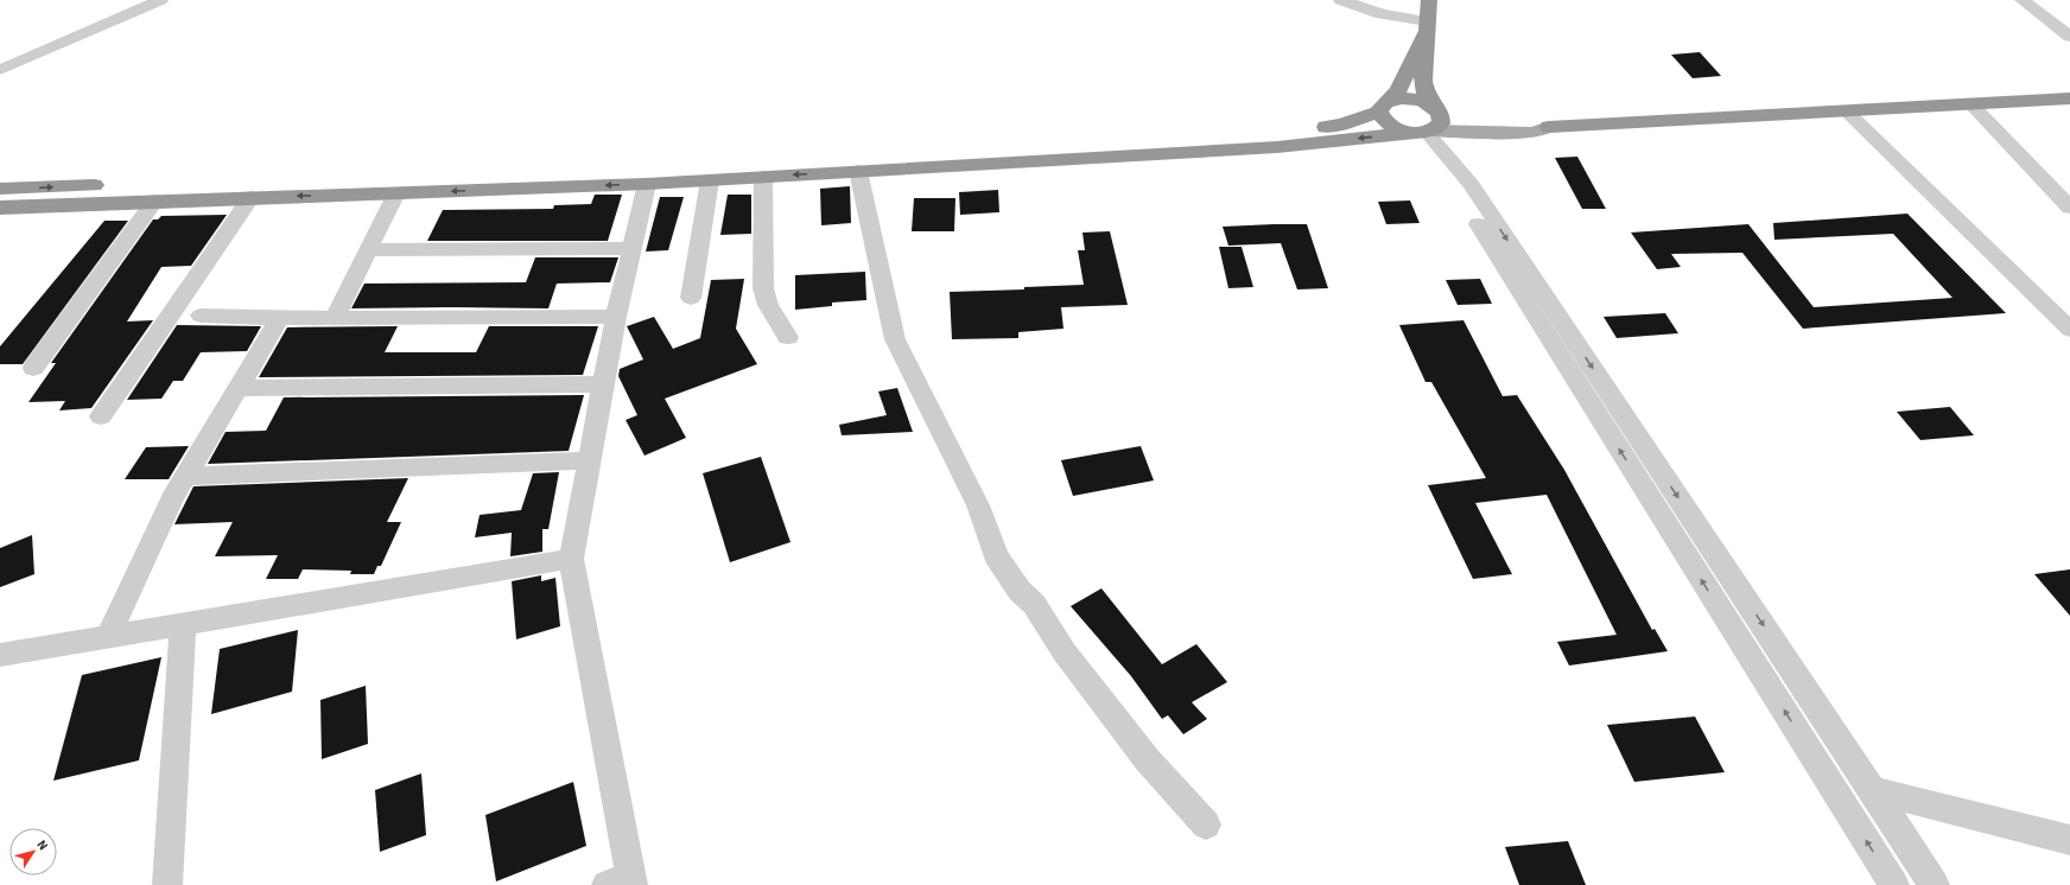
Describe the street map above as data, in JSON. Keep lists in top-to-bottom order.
{
  "north": "top right"
}
